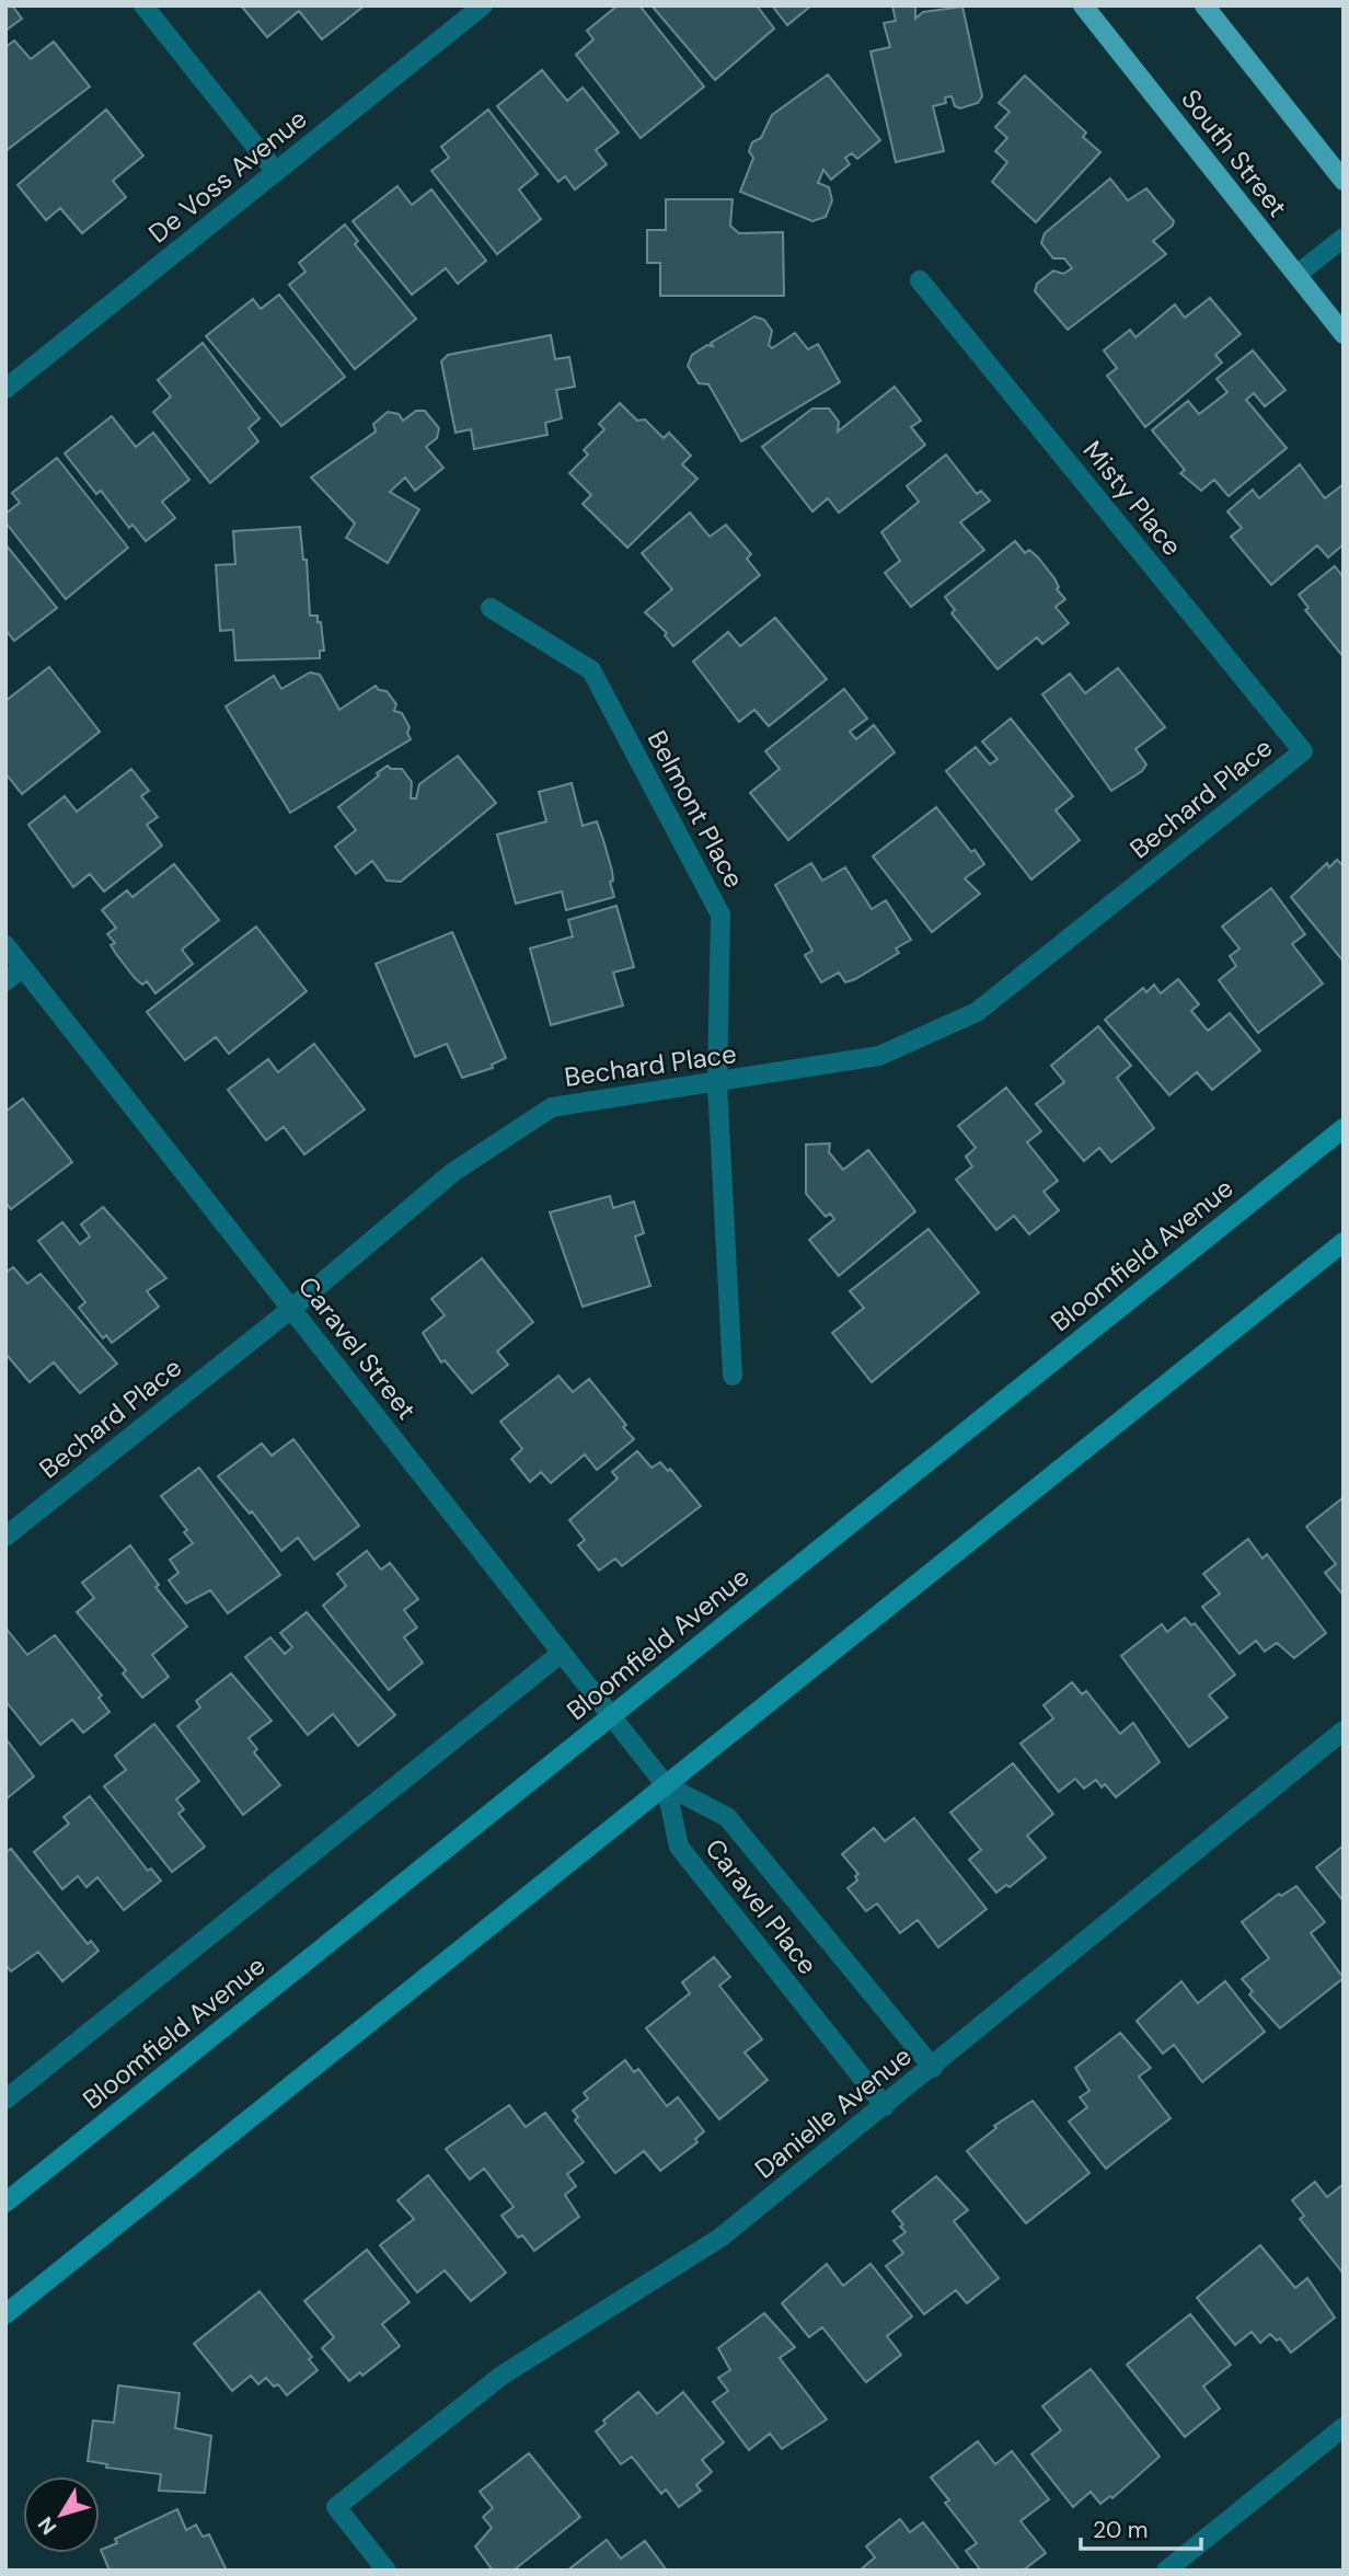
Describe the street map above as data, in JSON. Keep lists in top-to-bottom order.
{
  "streets": {
    "main road": ["South Street"],
    "street": [
      "De Voss Avenue",
      "Misty Place",
      "Bechard Place",
      "Belmont Place",
      "Bloomfield Avenue",
      "Caravel Street",
      "Caravel Place",
      "Danielle Avenue"
    ]
  },
  "crossings": [
    ["Misty Place", "Bechard Place"],
    ["Bechard Place", "Belmont Place"],
    ["Bechard Place", "Caravel Street"],
    ["Bloomfield Avenue", "Caravel Street"],
    ["Caravel Street", "Caravel Place"],
    ["Caravel Place", "Danielle Avenue"]
  ],
  "scale_bar": "20 m",
  "north": "bottom left"
}
